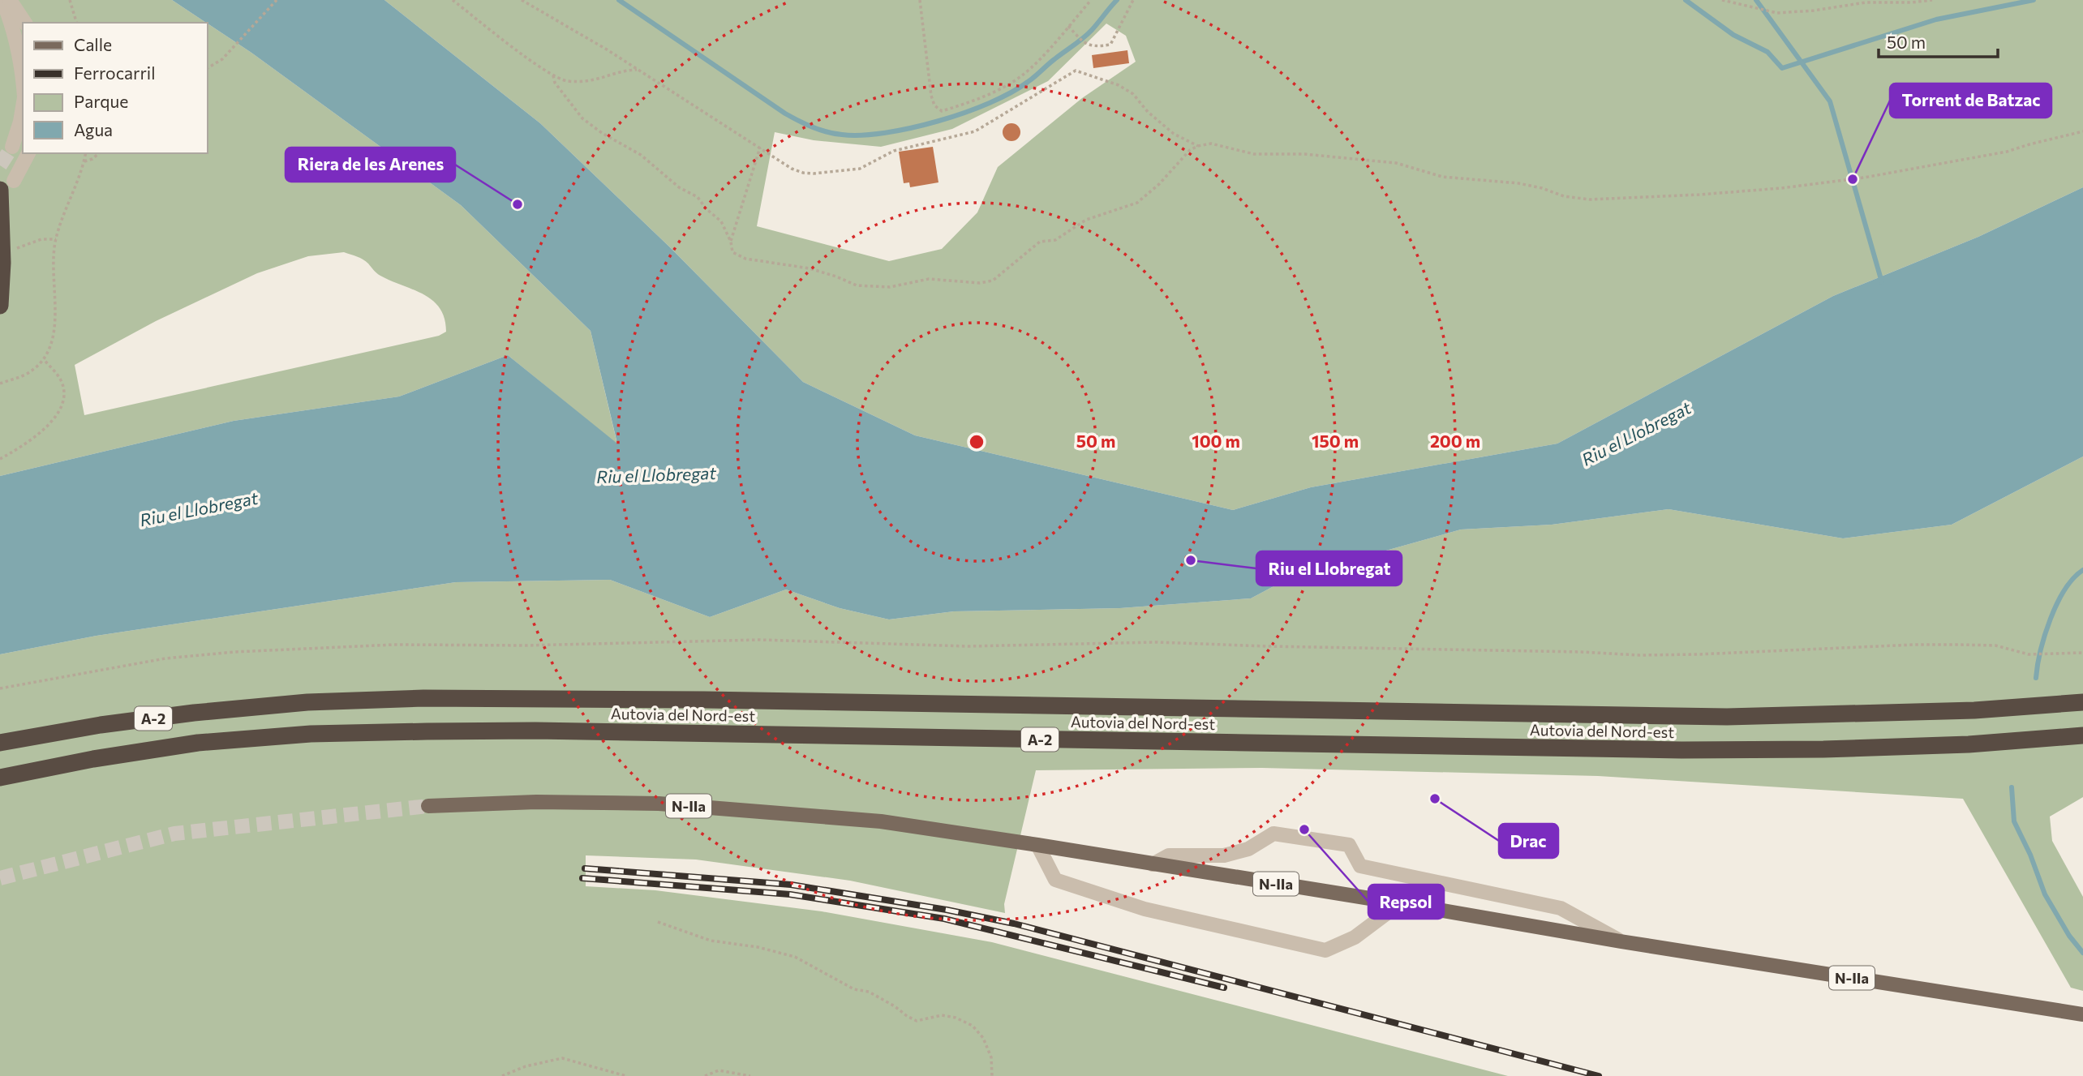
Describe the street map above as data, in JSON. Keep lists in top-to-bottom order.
{
  "streets": {
    "highway": ["Autovia del Nord-est", "A-2"],
    "main road": ["N-IIa"]
  },
  "water": ["Riu el Llobregat"],
  "places": [
    "Torrent de Batzac",
    "Riera de les Arenes",
    "Riu el Llobregat",
    "Drac",
    "Repsol"
  ],
  "legend": [
    "Calle",
    "Ferrocarril",
    "Parque",
    "Agua"
  ],
  "scale_bar": "50 m",
  "rings": [
    "50 m",
    "100 m",
    "150 m",
    "200 m"
  ]
}
